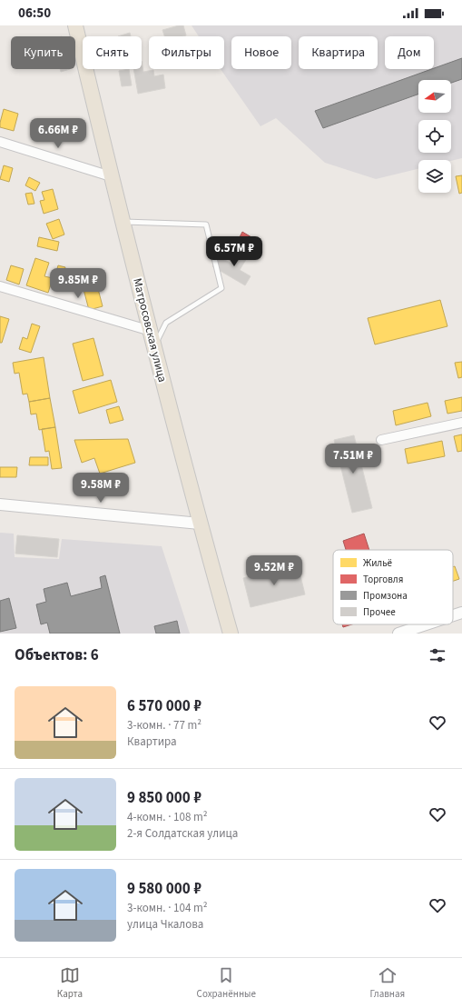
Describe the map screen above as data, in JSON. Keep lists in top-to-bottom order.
{
  "streets": {
    "highway": ["Матросовская улица"]
  },
  "legend": [
    "Жильё",
    "Торговля",
    "Промзона",
    "Прочее"
  ],
  "north": "left",
  "page": {
    "status": "06:50",
    "chip": [
      "Купить",
      "Снять",
      "Фильтры",
      "Новое",
      "Квартира",
      "Дом"
    ],
    "price": [
      "6.66M ₽",
      "6.57M ₽",
      "9.85M ₽",
      "7.51M ₽",
      "9.58M ₽",
      "9.52M ₽"
    ],
    "heading": "Объектов: 6",
    "list": [
      {
        "name": "6 570 000 ₽",
        "note": "3-комн. · 77 m² · Квартира"
      },
      {
        "name": "9 850 000 ₽",
        "note": "4-комн. · 108 m² · 2-я Солдатская улица"
      },
      {
        "name": "9 580 000 ₽",
        "note": "3-комн. · 104 m² · улица Чкалова"
      }
    ],
    "tabs": ["Карта", "Сохранённые", "Главная"]
  }
}
